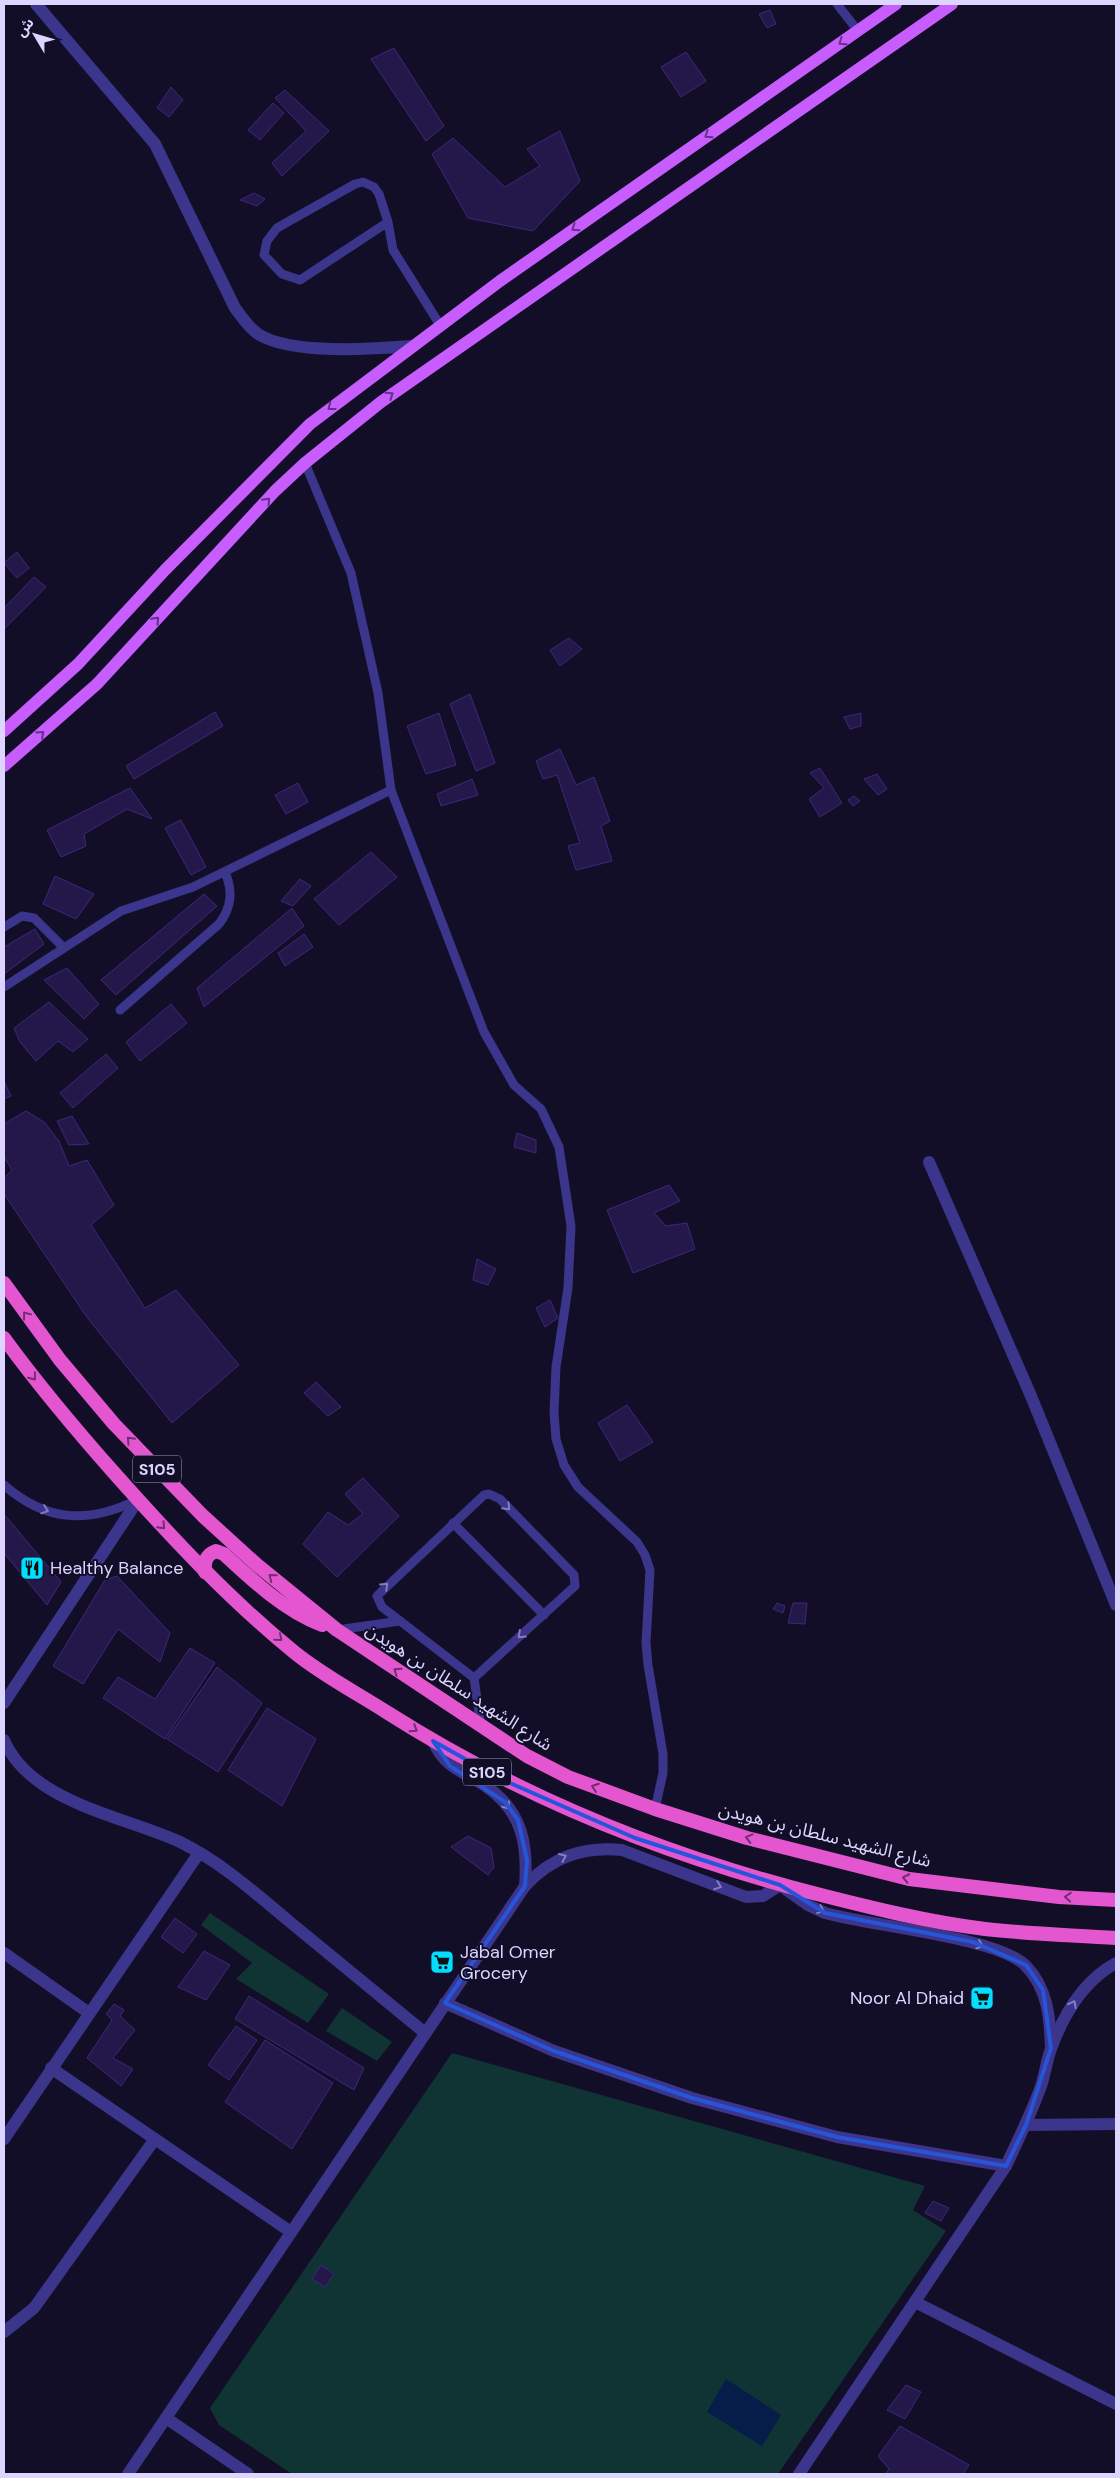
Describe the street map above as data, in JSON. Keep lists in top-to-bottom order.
{
  "streets": {
    "highway": ["S105", "شارع الشهيد سلطان بن هويدن"]
  },
  "places": {
    "restaurant": ["Healthy Balance"],
    "supermarket": ["Jabal Omer Grocery", "Noor Al Dhaid"]
  },
  "north": "top left"
}
